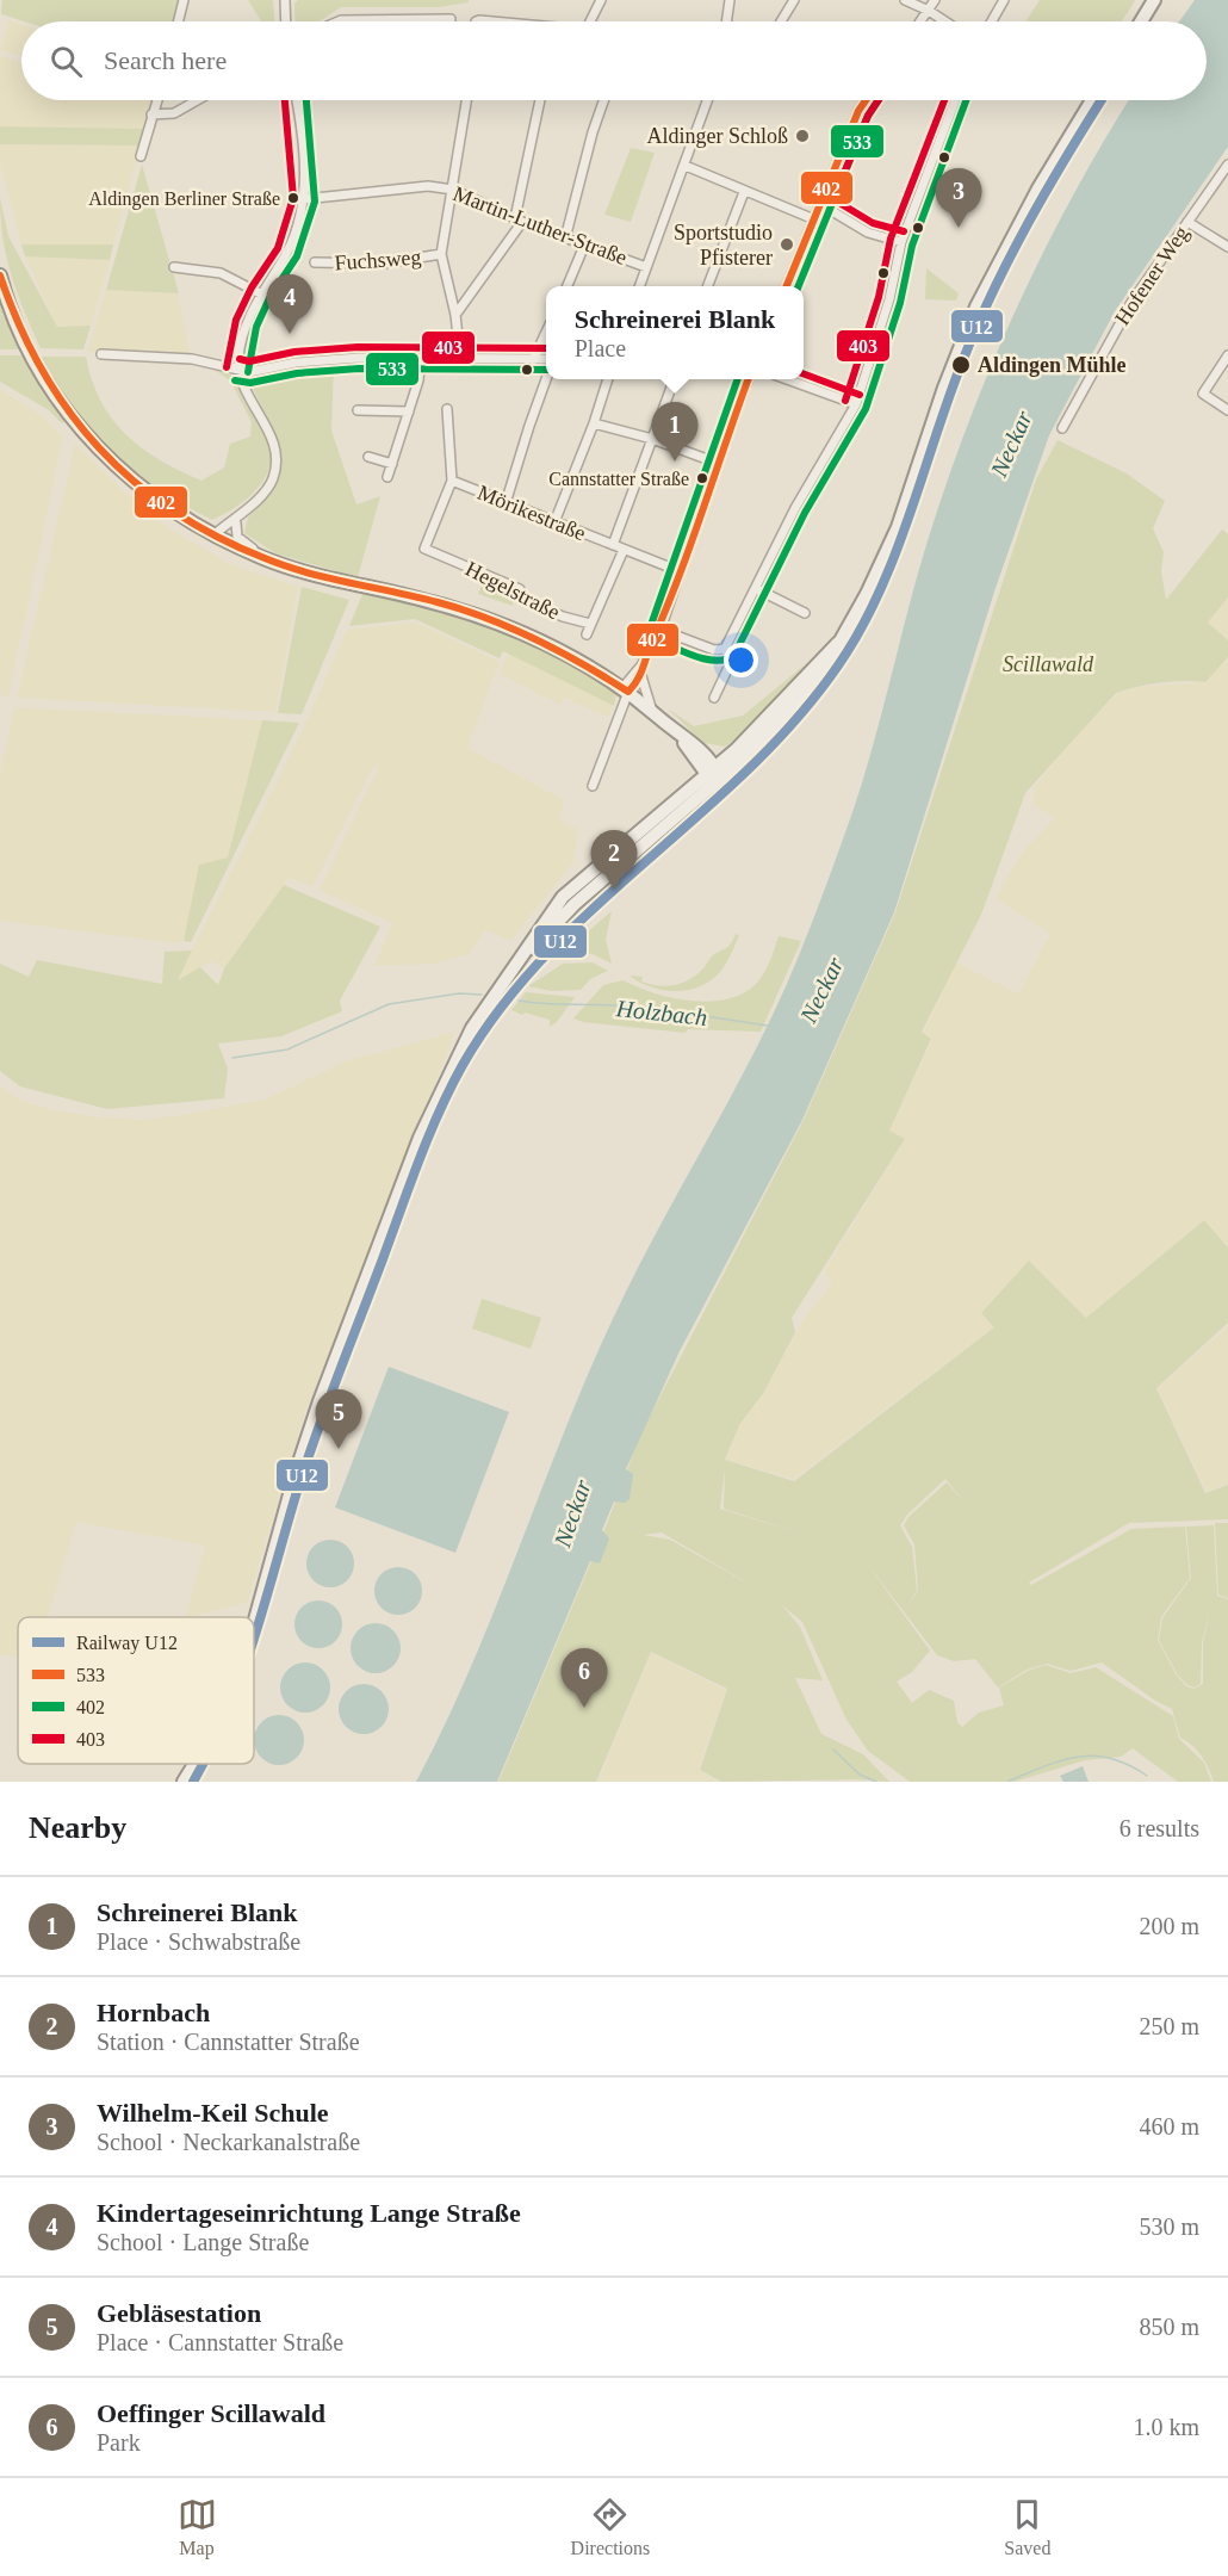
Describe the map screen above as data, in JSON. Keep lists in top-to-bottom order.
{
  "streets": {
    "street": [
      "Martin-Luther-Straße",
      "Fuchsweg",
      "Hofener Weg",
      "Mörikestraße",
      "Hegelstraße"
    ]
  },
  "crossings": [
    ["Mörikestraße", "Hegelstraße"]
  ],
  "water": ["Neckar", "Holzbach"],
  "parks": ["Scillawald"],
  "places": [
    "Aldinger Schloß",
    "Aldingen Berliner Straße",
    "Sportstudio Pfisterer",
    "Aldingen Mühle",
    "Cannstatter Straße"
  ],
  "lines": [
    "rail line U12",
    "transit line 402",
    "transit line 533",
    "transit line 403"
  ],
  "legend": [
    "Railway U12",
    "533",
    "402",
    "403"
  ],
  "page": {
    "search": "Search here",
    "pins": [
      "3",
      "4",
      "1",
      "2",
      "5",
      "6"
    ],
    "popup": ["Schreinerei Blank", "Place"],
    "heading": ["Nearby", "6 results"],
    "list": [
      {
        "mark": "1",
        "name": "Schreinerei Blank",
        "note": "Place · Schwabstraße",
        "value": "200 m"
      },
      {
        "mark": "2",
        "name": "Hornbach",
        "note": "Station · Cannstatter Straße",
        "value": "250 m"
      },
      {
        "mark": "3",
        "name": "Wilhelm-Keil Schule",
        "note": "School · Neckarkanalstraße",
        "value": "460 m"
      },
      {
        "mark": "4",
        "name": "Kindertageseinrichtung Lange Straße",
        "note": "School · Lange Straße",
        "value": "530 m"
      },
      {
        "mark": "5",
        "name": "Gebläsestation",
        "note": "Place · Cannstatter Straße",
        "value": "850 m"
      },
      {
        "mark": "6",
        "name": "Oeffinger Scillawald",
        "note": "Park",
        "value": "1.0 km"
      }
    ],
    "nav": ["Map", "Directions", "Saved"]
  }
}
